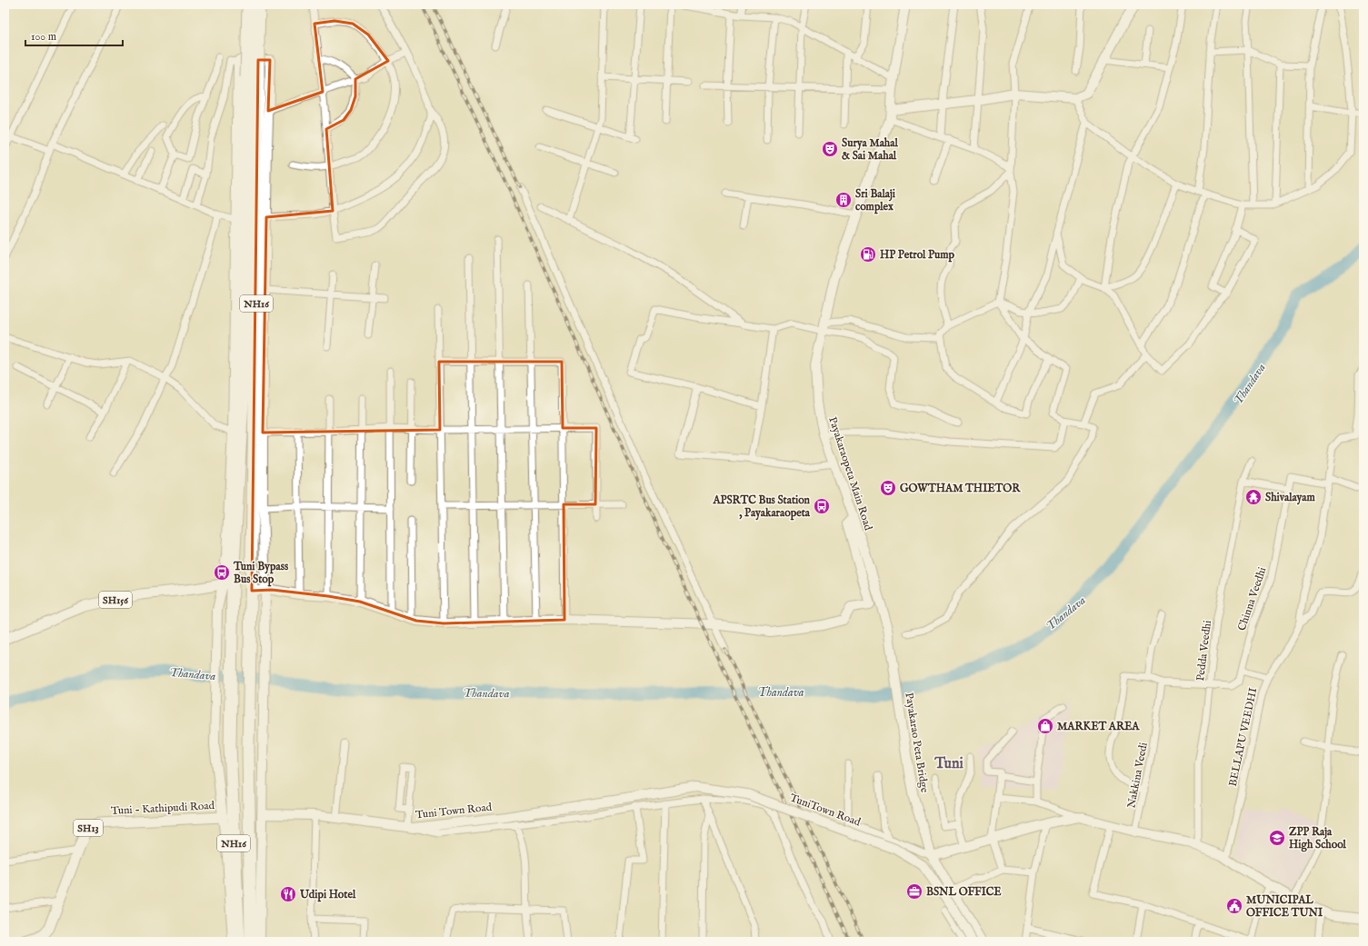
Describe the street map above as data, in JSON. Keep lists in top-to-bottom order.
{
  "streets": {
    "highway": ["NH16"],
    "main road": ["SH156", "Tuni - Kathipudi Road", "SH13"],
    "street": [
      "Payakaraopeta Main Road",
      "Chinna Veedhi",
      "Pedda Veedhi",
      "BELLAPU VEEDHI",
      "Payakarao Peta Bridge",
      "Nakkina Veedi",
      "TuniTown Road",
      "Tuni Town Road"
    ]
  },
  "crossings": [
    ["NH16", "SH156"],
    ["Payakaraopeta Main Road", "Payakarao Peta Bridge"],
    ["Chinna Veedhi", "Pedda Veedhi"],
    ["TuniTown Road", "Tuni Town Road"]
  ],
  "districts": ["Tuni"],
  "water": ["Thandava"],
  "places": {
    "theatre": ["Surya Mahal & Sai Mahal", "GOWTHAM THIETOR"],
    "building": ["Sri Balaji complex"],
    "fuel station": ["HP Petrol Pump"],
    "temple": ["Shivalayam"],
    "bus stop": ["APSRTC Bus Station , Payakaraopeta", "Tuni Bypass Bus Stop"],
    "shop": ["MARKET AREA"],
    "school or university": ["ZPP Raja High School"],
    "office": ["BSNL OFFICE"],
    "restaurant": ["Udipi Hotel"],
    "public building": ["MUNICIPAL OFFICE TUNI"]
  },
  "scale_bar": "100 m"
}
